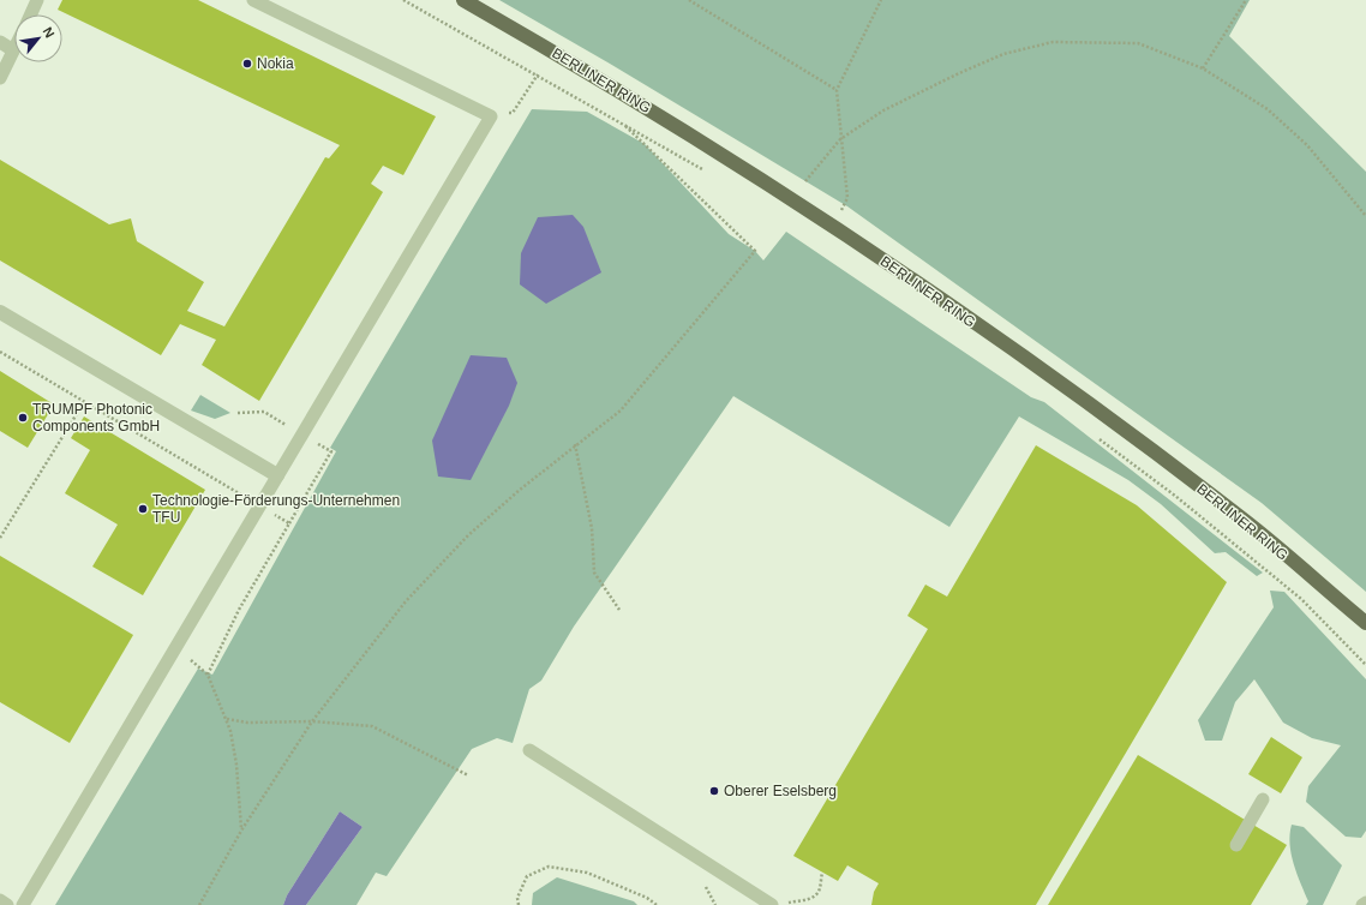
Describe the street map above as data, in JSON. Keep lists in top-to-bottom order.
{
  "streets": {
    "main road": ["BERLINER RING"]
  },
  "places": [
    "Nokia",
    "TRUMPF Photonic Components GmbH",
    "Technologie-Förderungs-Unternehmen TFU",
    "Oberer Eselsberg"
  ],
  "north": "top right"
}
